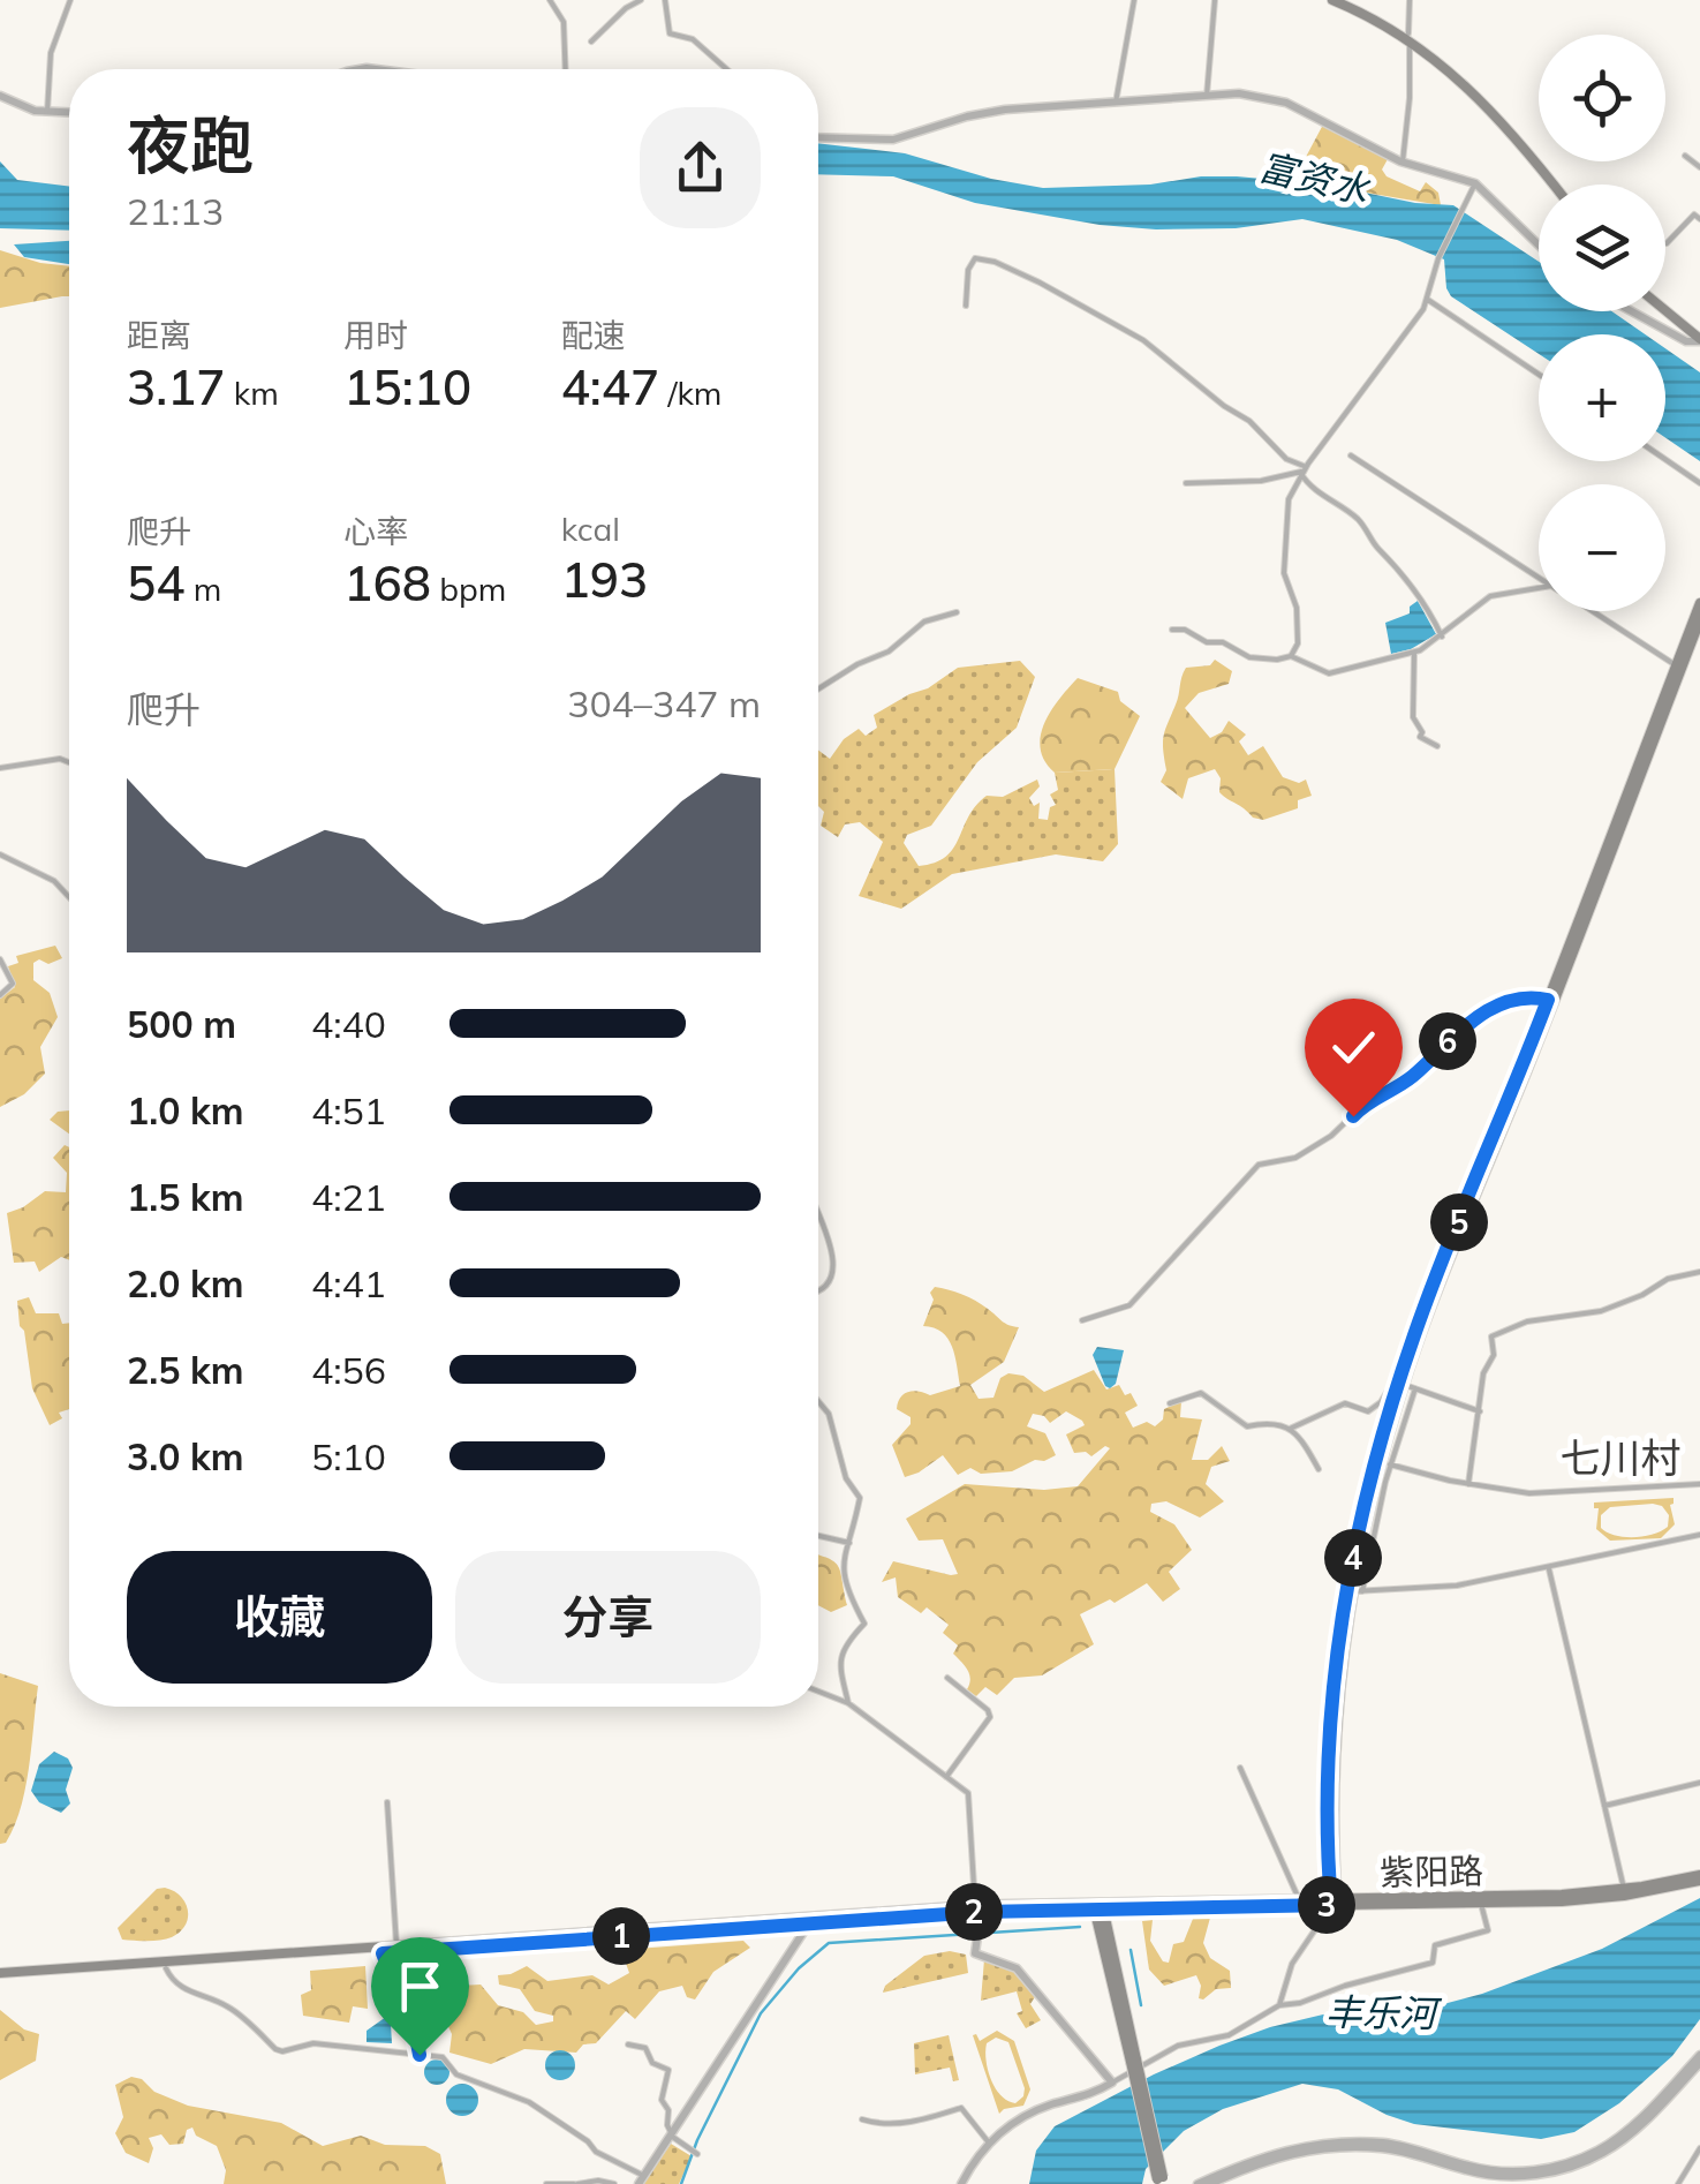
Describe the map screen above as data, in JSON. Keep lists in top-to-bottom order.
{
  "streets": {
    "main road": ["紫阳路"]
  },
  "districts": ["七川村"],
  "water": ["富资水", "丰乐河"],
  "page": {
    "map_buttons": ["+", "−"],
    "heading": ["夜跑", "21:13"],
    "stats": [
      ["距离", "3.17 km"],
      ["用时", "15:10"],
      ["配速", "4:47 /km"],
      ["爬升", "54 m"],
      ["心率", "168 bpm"],
      ["kcal", "193"]
    ],
    "chart": ["爬升", "304–347 m"],
    "list": [
      {
        "name": "500 m",
        "note": "4:40"
      },
      {
        "name": "1.0 km",
        "note": "4:51"
      },
      {
        "name": "1.5 km",
        "note": "4:21"
      },
      {
        "name": "2.0 km",
        "note": "4:41"
      },
      {
        "name": "2.5 km",
        "note": "4:56"
      },
      {
        "name": "3.0 km",
        "note": "5:10"
      }
    ],
    "pins": [
      "6",
      "5",
      "4",
      "3",
      "2",
      "1"
    ],
    "buttons": ["收藏", "分享"]
  }
}
